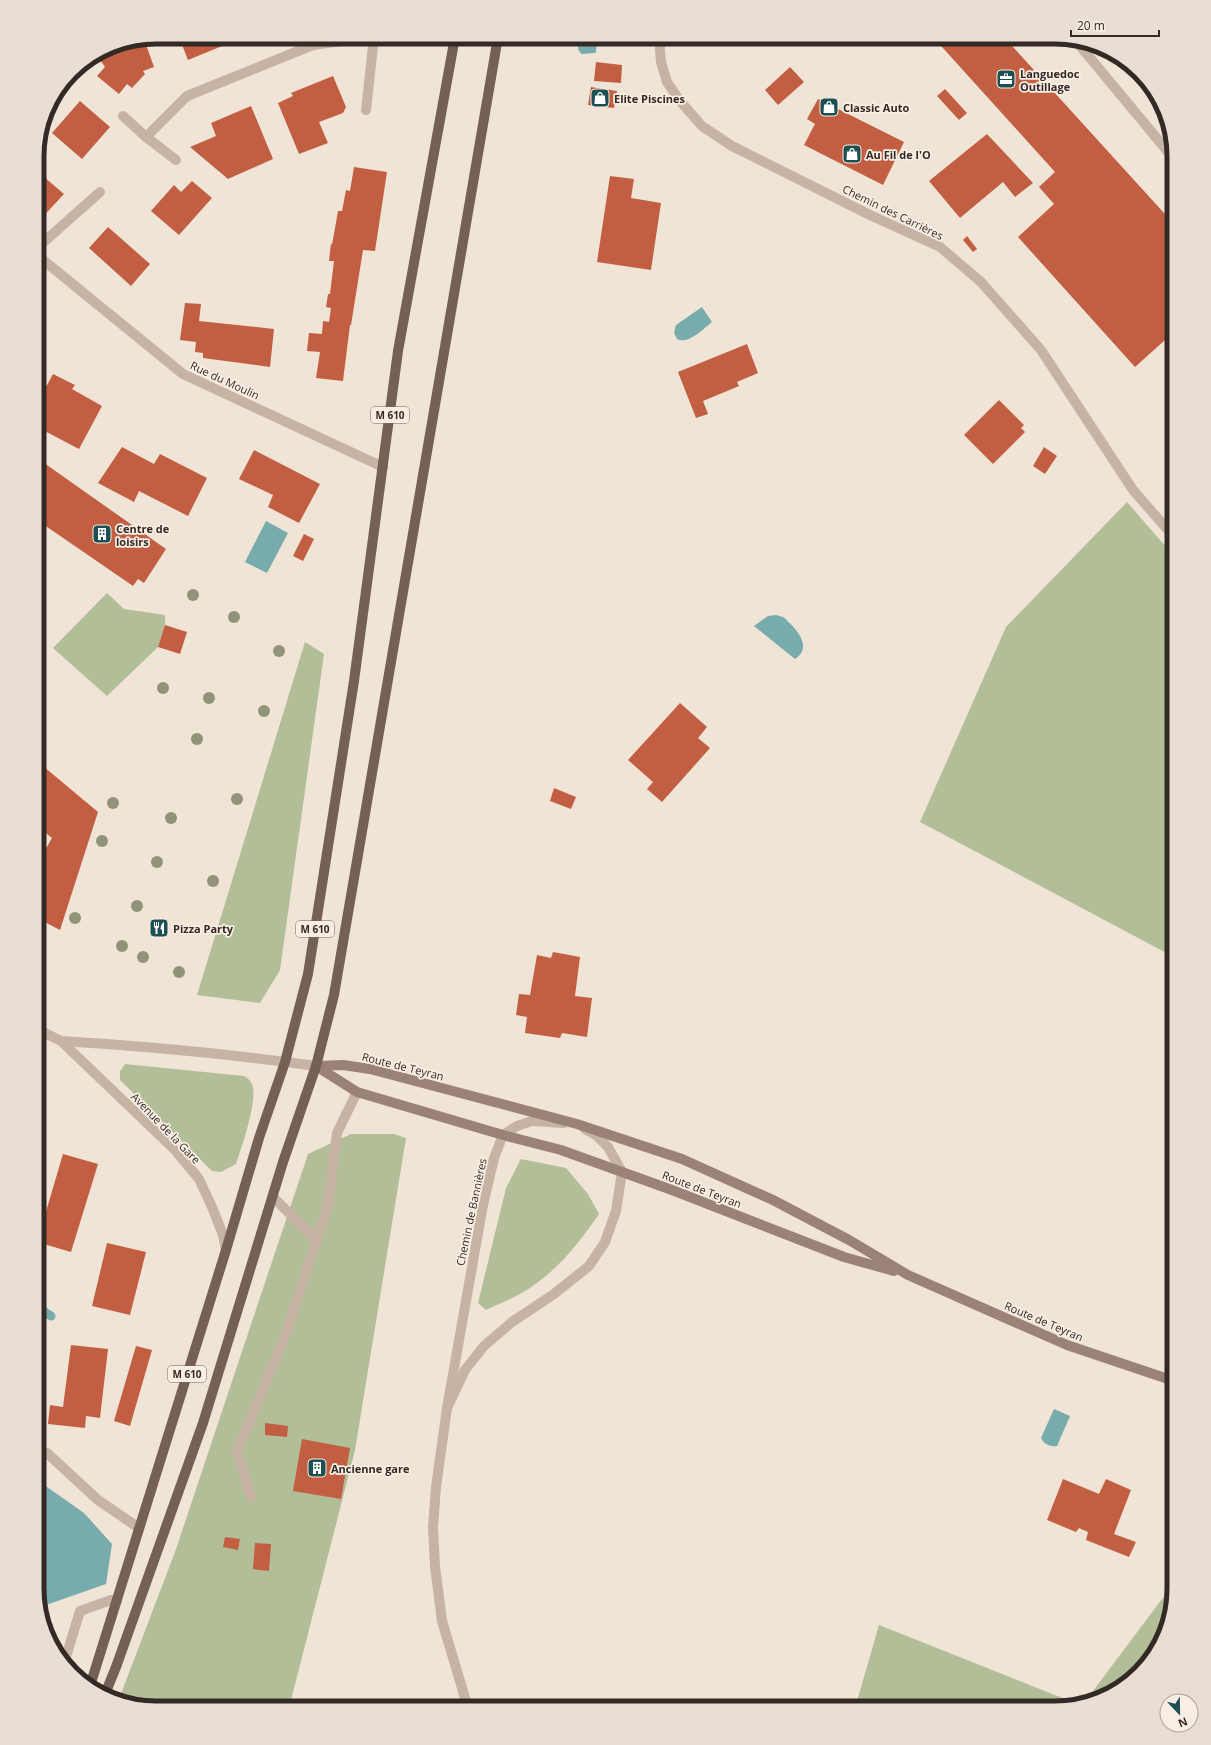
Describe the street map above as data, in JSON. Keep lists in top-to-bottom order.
{
  "streets": {
    "main road": ["M 610"],
    "street": [
      "Chemin des Carrières",
      "Rue du Moulin",
      "Route de Teyran",
      "Avenue de la Gare",
      "Chemin de Bannières"
    ]
  },
  "crossings": [
    ["Rue du Moulin", "M 610"],
    ["M 610", "Route de Teyran"],
    ["M 610", "Avenue de la Gare"],
    ["Route de Teyran", "Avenue de la Gare"],
    ["Route de Teyran", "Chemin de Bannières"]
  ],
  "places": {
    "office": ["Languedoc Outillage"],
    "shop": ["Elite Piscines", "Classic Auto", "Au Fil de l'O"],
    "building": ["Centre de loisirs", "Ancienne gare"],
    "restaurant": ["Pizza Party"]
  },
  "scale_bar": "20 m",
  "north": "bottom"
}
